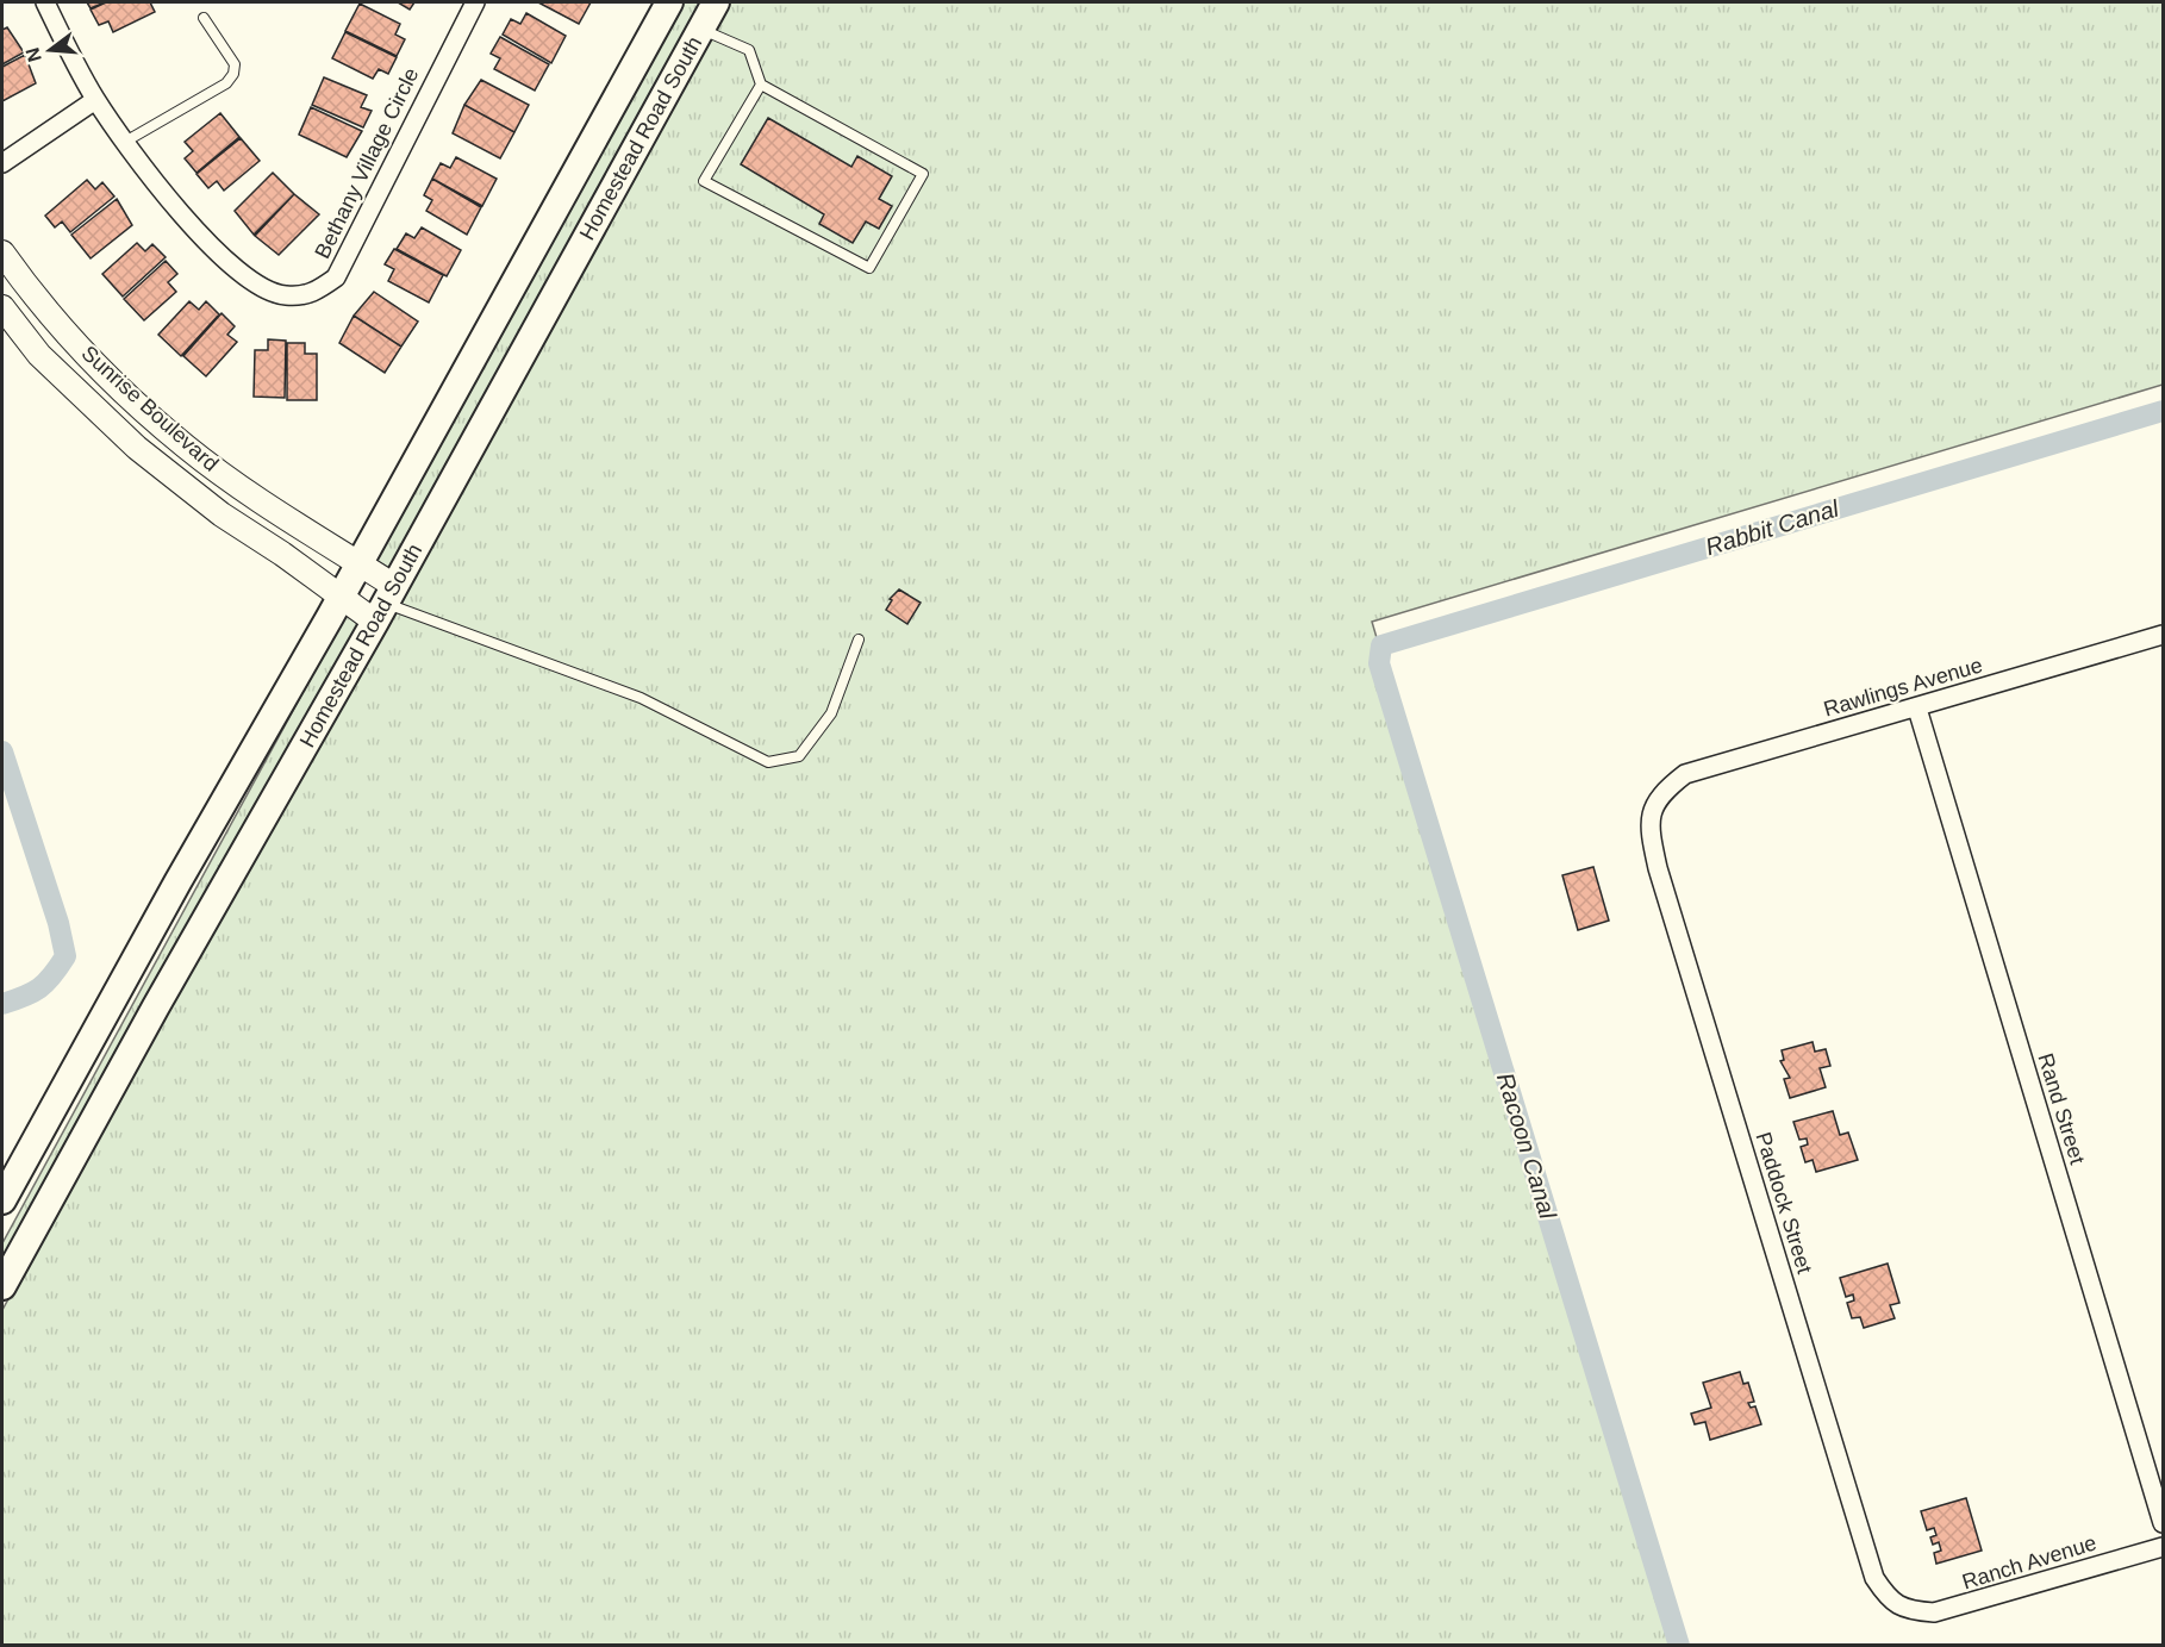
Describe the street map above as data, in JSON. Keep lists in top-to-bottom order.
{
  "streets": {
    "main road": ["Homestead Road South"],
    "street": [
      "Bethany Village Circle",
      "Sunrise Boulevard",
      "Rawlings Avenue",
      "Rand Street",
      "Paddock Street",
      "Ranch Avenue"
    ]
  },
  "crossings": [
    ["Homestead Road South", "Sunrise Boulevard"],
    ["Rawlings Avenue", "Rand Street"],
    ["Rawlings Avenue", "Paddock Street"],
    ["Paddock Street", "Ranch Avenue"]
  ],
  "water": ["Rabbit Canal", "Racoon Canal"],
  "north": "left"
}
